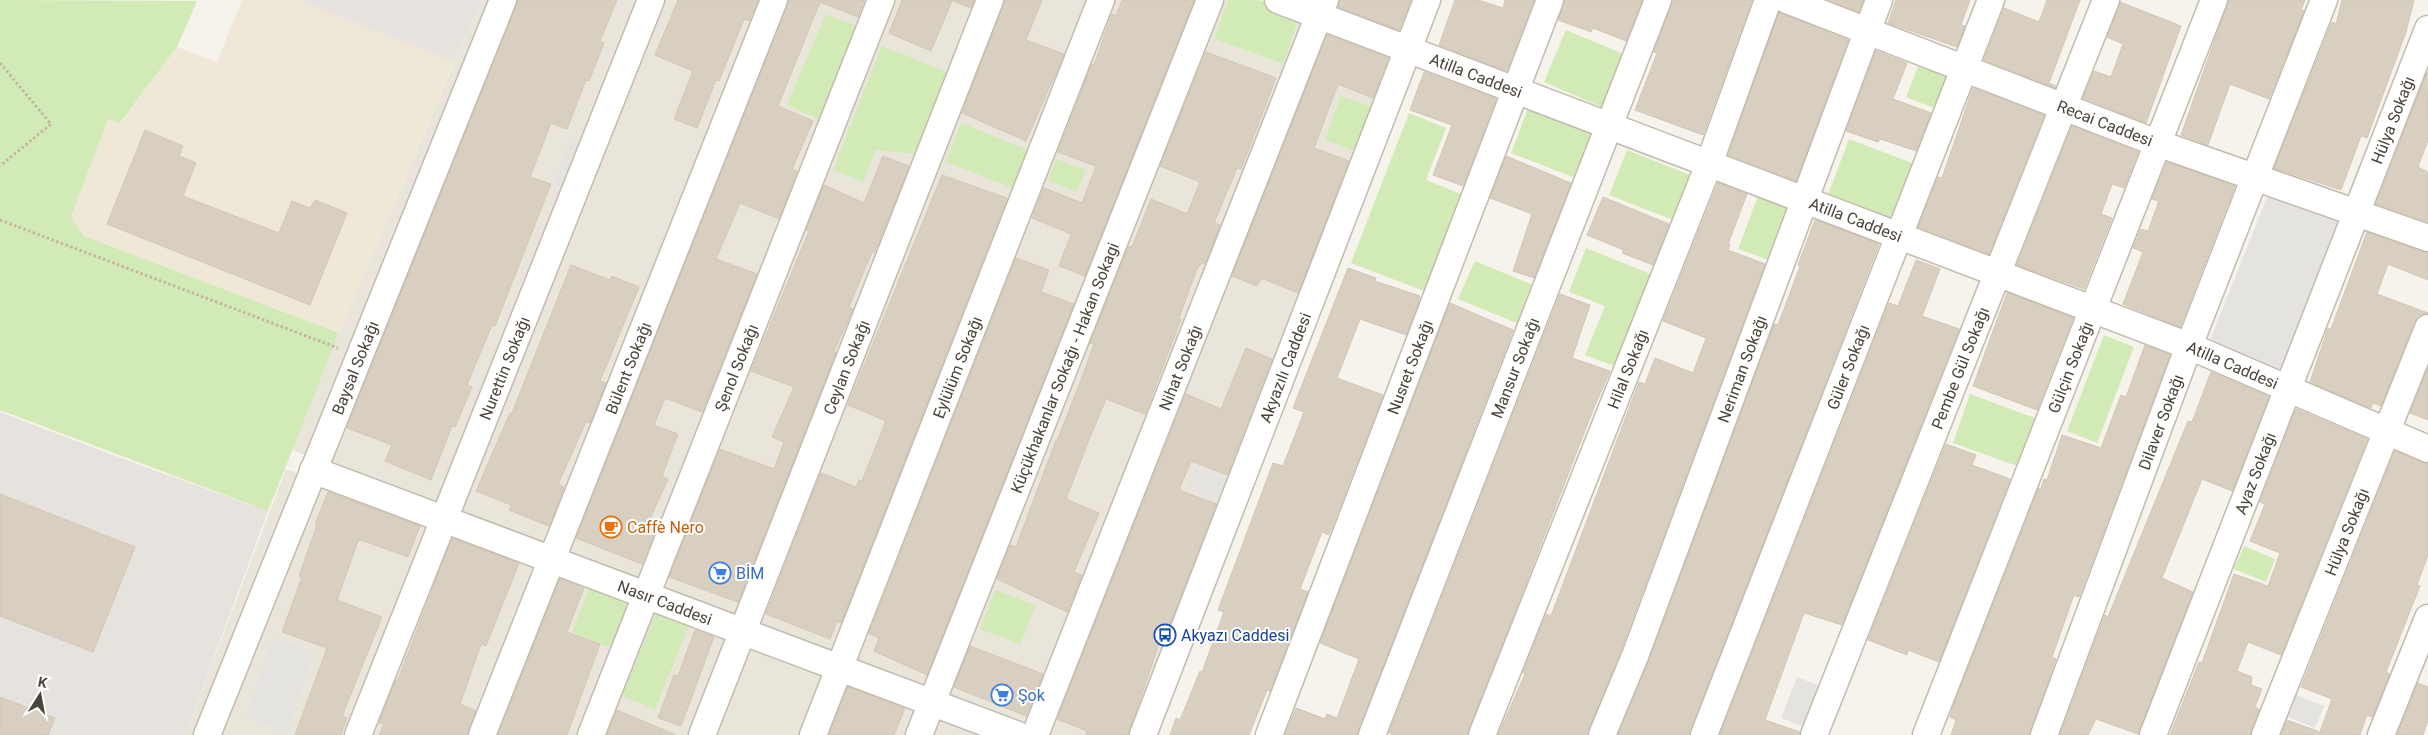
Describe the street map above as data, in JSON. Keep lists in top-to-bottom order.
{
  "streets": {
    "street": [
      "Atilla Caddesi",
      "Hülya Sokağı",
      "Recai Caddesi",
      "Nihat Sokağı",
      "Akyazılı Caddesi",
      "Nusret Sokağı",
      "Mansur Sokağı",
      "Baysal Sokağı",
      "Nurettin Sokağı",
      "Bülent Sokağı",
      "Şenol Sokağı",
      "Ceylan Sokağı",
      "Eylülüm Sokağı",
      "Küçükhakanlar Sokağı - Hakan Sokagi",
      "Hilal Sokağı",
      "Neriman Sokağı",
      "Güler Sokağı",
      "Pembe Gül Sokağı",
      "Gülçin Sokağı",
      "Dilaver Sokağı",
      "Ayaz Sokağı",
      "Nasır Caddesi"
    ]
  },
  "crossings": [
    ["Atilla Caddesi", "Hülya Sokağı"],
    ["Atilla Caddesi", "Nihat Sokağı"],
    ["Atilla Caddesi", "Akyazılı Caddesi"],
    ["Atilla Caddesi", "Nusret Sokağı"],
    ["Atilla Caddesi", "Mansur Sokağı"],
    ["Atilla Caddesi", "Hilal Sokağı"],
    ["Atilla Caddesi", "Neriman Sokağı"],
    ["Atilla Caddesi", "Güler Sokağı"],
    ["Atilla Caddesi", "Pembe Gül Sokağı"],
    ["Atilla Caddesi", "Gülçin Sokağı"],
    ["Atilla Caddesi", "Dilaver Sokağı"],
    ["Atilla Caddesi", "Ayaz Sokağı"],
    ["Hülya Sokağı", "Recai Caddesi"],
    ["Hülya Sokağı", "Ayaz Sokağı"],
    ["Recai Caddesi", "Neriman Sokağı"],
    ["Recai Caddesi", "Güler Sokağı"],
    ["Recai Caddesi", "Pembe Gül Sokağı"],
    ["Recai Caddesi", "Gülçin Sokağı"],
    ["Recai Caddesi", "Dilaver Sokağı"],
    ["Recai Caddesi", "Ayaz Sokağı"],
    ["Baysal Sokağı", "Nasır Caddesi"],
    ["Nurettin Sokağı", "Nasır Caddesi"],
    ["Bülent Sokağı", "Nasır Caddesi"],
    ["Şenol Sokağı", "Nasır Caddesi"],
    ["Ceylan Sokağı", "Nasır Caddesi"],
    ["Eylülüm Sokağı", "Nasır Caddesi"],
    ["Küçükhakanlar Sokağı - Hakan Sokagi", "Nasır Caddesi"]
  ],
  "places": {
    "cafe": ["Caffè Nero"],
    "supermarket": ["BİM", "Şok"],
    "bus stop": ["Akyazı Caddesi"]
  },
  "north": "top"
}
